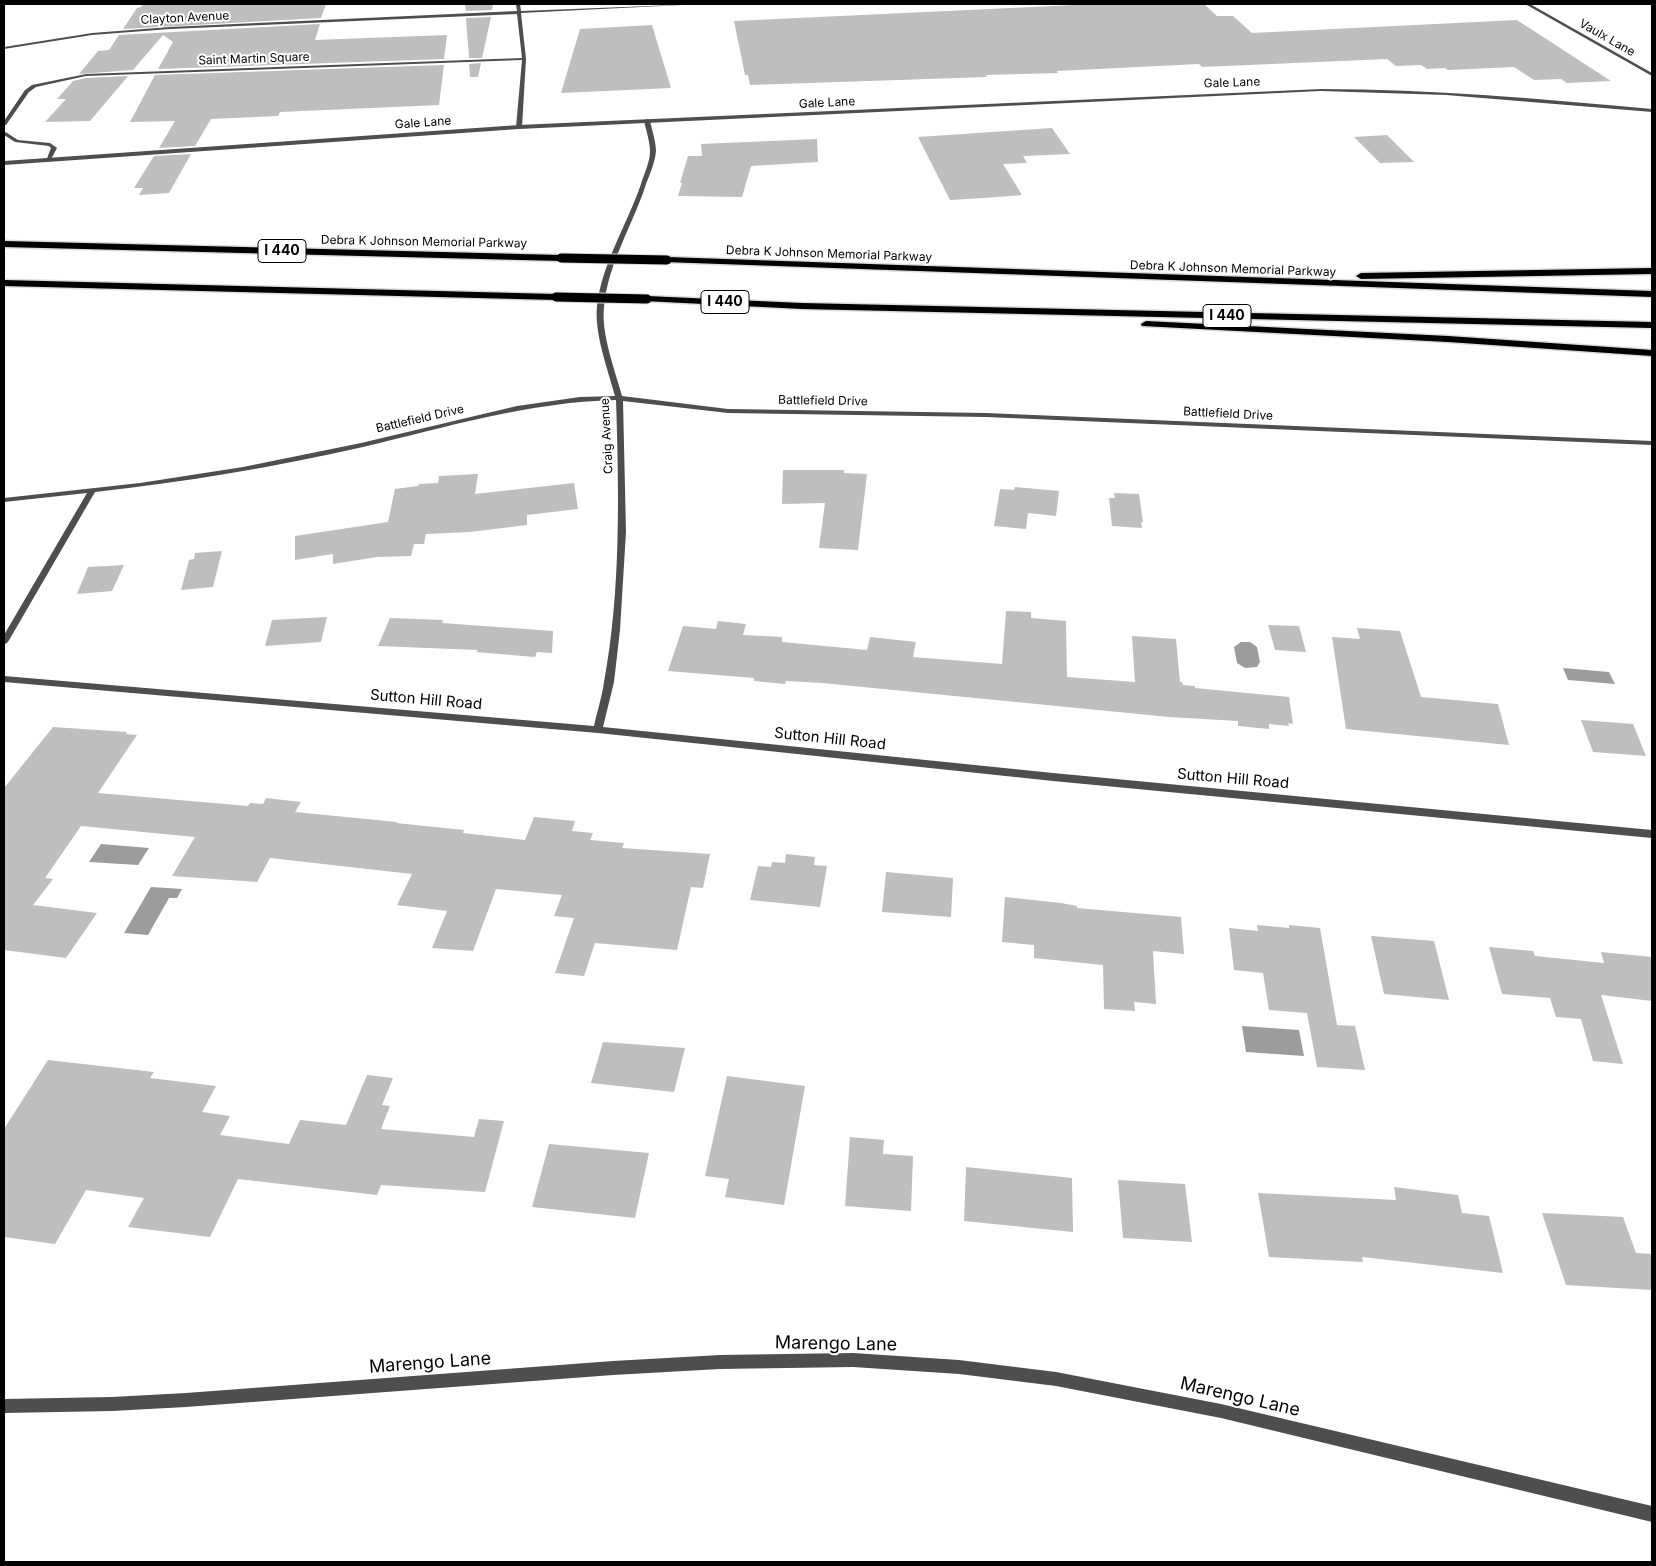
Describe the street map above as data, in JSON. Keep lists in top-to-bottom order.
{
  "streets": {
    "highway": ["Debra K Johnson Memorial Parkway", "I 440"],
    "street": [
      "Clayton Avenue",
      "Vaulx Lane",
      "Saint Martin Square",
      "Gale Lane",
      "Battlefield Drive",
      "Craig Avenue",
      "Sutton Hill Road",
      "Marengo Lane"
    ]
  },
  "crossings": [
    ["Gale Lane", "Craig Avenue"],
    ["Battlefield Drive", "Craig Avenue"],
    ["Craig Avenue", "Sutton Hill Road"]
  ]
}
